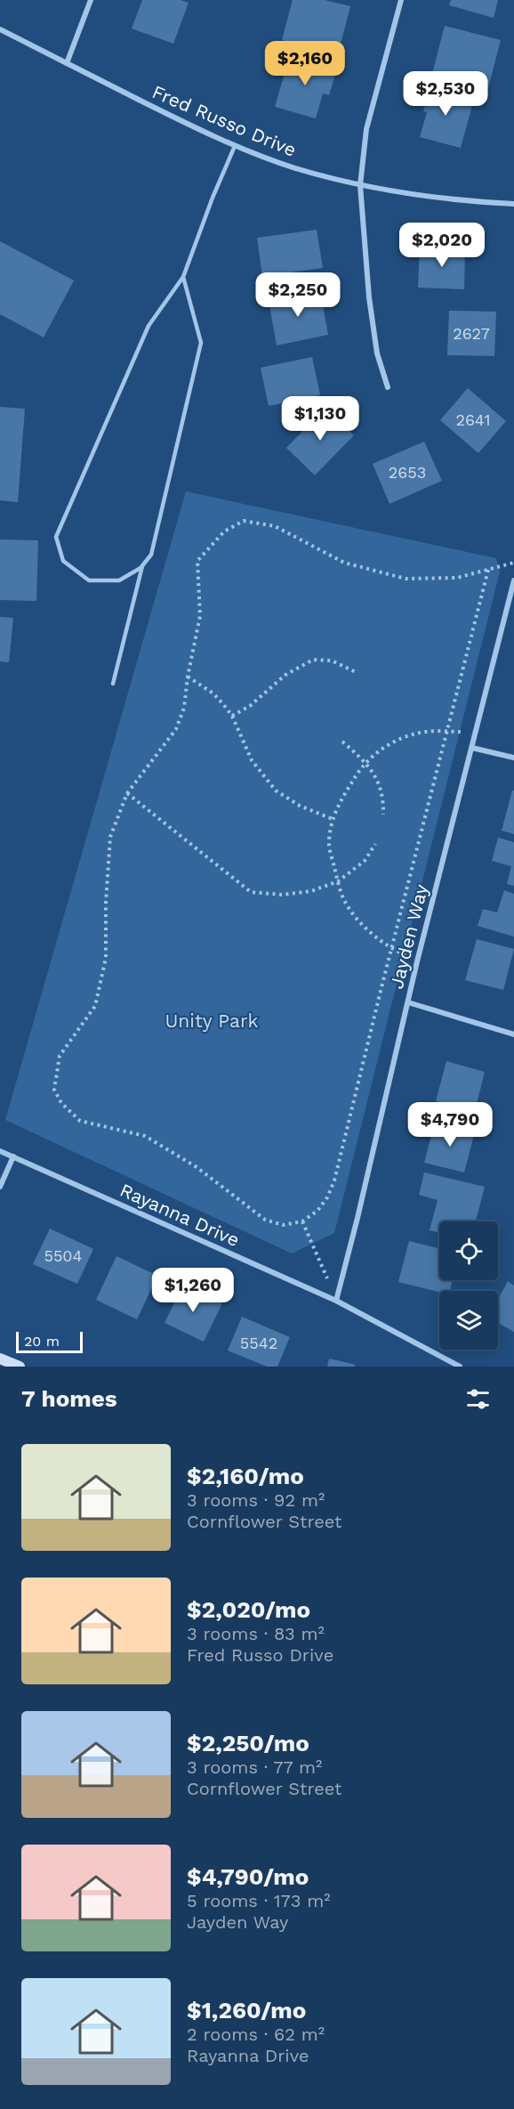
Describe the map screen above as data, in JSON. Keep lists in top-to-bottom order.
{
  "streets": {
    "street": ["Fred Russo Drive", "Jayden Way", "Rayanna Drive"]
  },
  "crossings": [
    ["Jayden Way", "Rayanna Drive"]
  ],
  "parks": ["Unity Park"],
  "house_numbers": [
    "2627",
    "2641",
    "2653",
    "5504",
    "5542"
  ],
  "scale_bar": "20 m",
  "page": {
    "price": [
      "$2,160",
      "$2,530",
      "$2,020",
      "$2,250",
      "$1,130",
      "$4,790",
      "$1,260"
    ],
    "scale": "20 m",
    "heading": "7 homes",
    "list": [
      {
        "name": "$2,160/mo",
        "note": "3 rooms · 92 m² · Cornflower Street"
      },
      {
        "name": "$2,020/mo",
        "note": "3 rooms · 83 m² · Fred Russo Drive"
      },
      {
        "name": "$2,250/mo",
        "note": "3 rooms · 77 m² · Cornflower Street"
      },
      {
        "name": "$4,790/mo",
        "note": "5 rooms · 173 m² · Jayden Way"
      },
      {
        "name": "$1,260/mo",
        "note": "2 rooms · 62 m² · Rayanna Drive"
      }
    ]
  }
}
